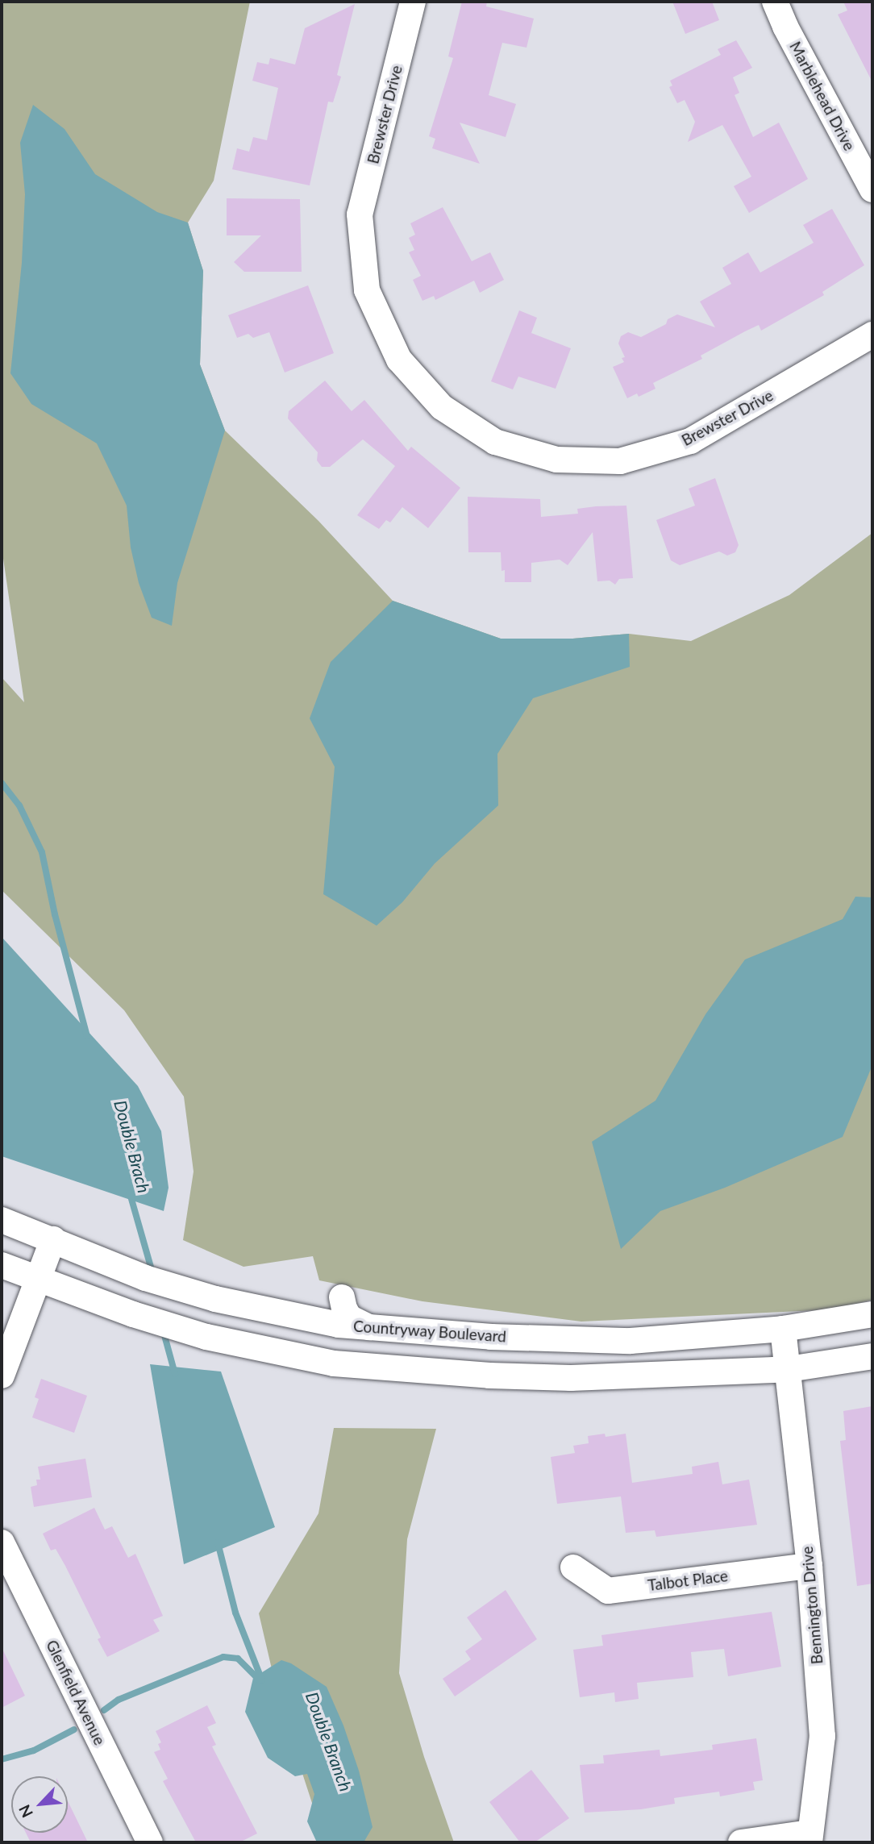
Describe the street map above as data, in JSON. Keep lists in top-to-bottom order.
{
  "streets": {
    "street": [
      "Marblehead Drive",
      "Brewster Drive",
      "Countryway Boulevard",
      "Talbot Place",
      "Bennington Drive",
      "Glenfield Avenue"
    ]
  },
  "crossings": [
    ["Countryway Boulevard", "Bennington Drive"],
    ["Talbot Place", "Bennington Drive"]
  ],
  "water": ["Double Brach", "Double Branch"],
  "north": "bottom left"
}
